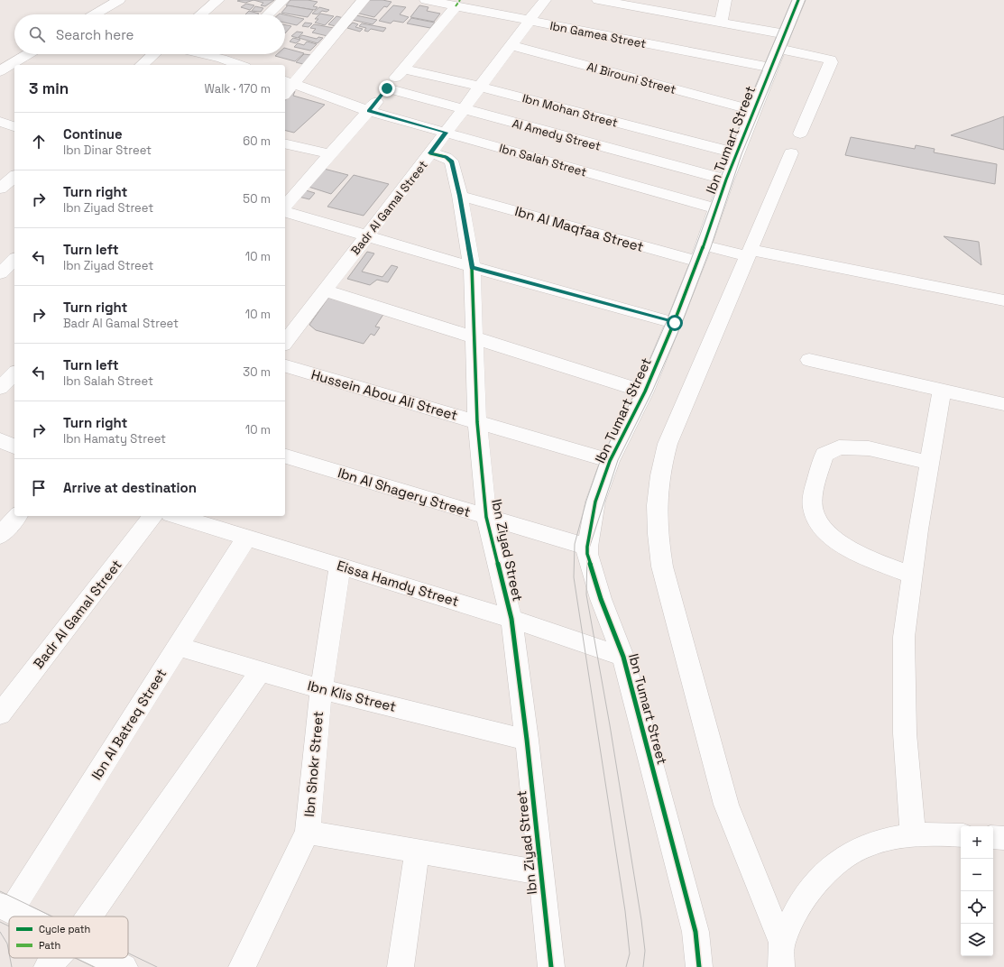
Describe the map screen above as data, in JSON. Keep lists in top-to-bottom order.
{
  "streets": {
    "street": [
      "Ibn Gamea Street",
      "Al Birouni Street",
      "Ibn Mohan Street",
      "Al Amedy Street",
      "Ibn Tumart Street",
      "Ibn Salah Street",
      "Badr Al Gamal Street",
      "Ibn Al Maqfaa Street",
      "Hussein Abou Ali Street",
      "Ibn Al Shagery Street",
      "Ibn Ziyad Street",
      "Eissa Hamdy Street",
      "Ibn Klis Street",
      "Ibn Al Batreq Street",
      "Ibn Shokr Street"
    ]
  },
  "crossings": [
    ["Ibn Gamea Street", "Ibn Tumart Street"],
    ["Ibn Gamea Street", "Badr Al Gamal Street"],
    ["Al Birouni Street", "Ibn Tumart Street"],
    ["Al Birouni Street", "Badr Al Gamal Street"],
    ["Ibn Mohan Street", "Ibn Tumart Street"],
    ["Ibn Mohan Street", "Badr Al Gamal Street"],
    ["Al Amedy Street", "Ibn Tumart Street"],
    ["Al Amedy Street", "Badr Al Gamal Street"],
    ["Ibn Tumart Street", "Ibn Salah Street"],
    ["Ibn Tumart Street", "Ibn Al Maqfaa Street"],
    ["Ibn Tumart Street", "Hussein Abou Ali Street"],
    ["Ibn Tumart Street", "Ibn Al Shagery Street"],
    ["Ibn Tumart Street", "Eissa Hamdy Street"],
    ["Ibn Salah Street", "Badr Al Gamal Street"],
    ["Badr Al Gamal Street", "Ibn Ziyad Street"],
    ["Ibn Al Maqfaa Street", "Ibn Ziyad Street"],
    ["Hussein Abou Ali Street", "Ibn Ziyad Street"],
    ["Ibn Al Shagery Street", "Ibn Ziyad Street"],
    ["Ibn Ziyad Street", "Eissa Hamdy Street"],
    ["Ibn Ziyad Street", "Ibn Klis Street"],
    ["Ibn Ziyad Street", "Ibn Shokr Street"],
    ["Eissa Hamdy Street", "Ibn Al Batreq Street"],
    ["Eissa Hamdy Street", "Ibn Shokr Street"],
    ["Ibn Klis Street", "Ibn Al Batreq Street"],
    ["Ibn Klis Street", "Ibn Shokr Street"]
  ],
  "legend": ["Cycle path", "Path"],
  "page": {
    "search": "Search here",
    "heading": ["3 min", "Walk · 170 m"],
    "list": [
      ["Continue", "Ibn Dinar Street", "60 m"],
      ["Turn right", "Ibn Ziyad Street", "50 m"],
      ["Turn left", "Ibn Ziyad Street", "10 m"],
      ["Turn right", "Badr Al Gamal Street", "10 m"],
      ["Turn left", "Ibn Salah Street", "30 m"],
      ["Turn right", "Ibn Hamaty Street", "10 m"],
      "Arrive at destination"
    ],
    "map_buttons": ["+", "−"]
  }
}
